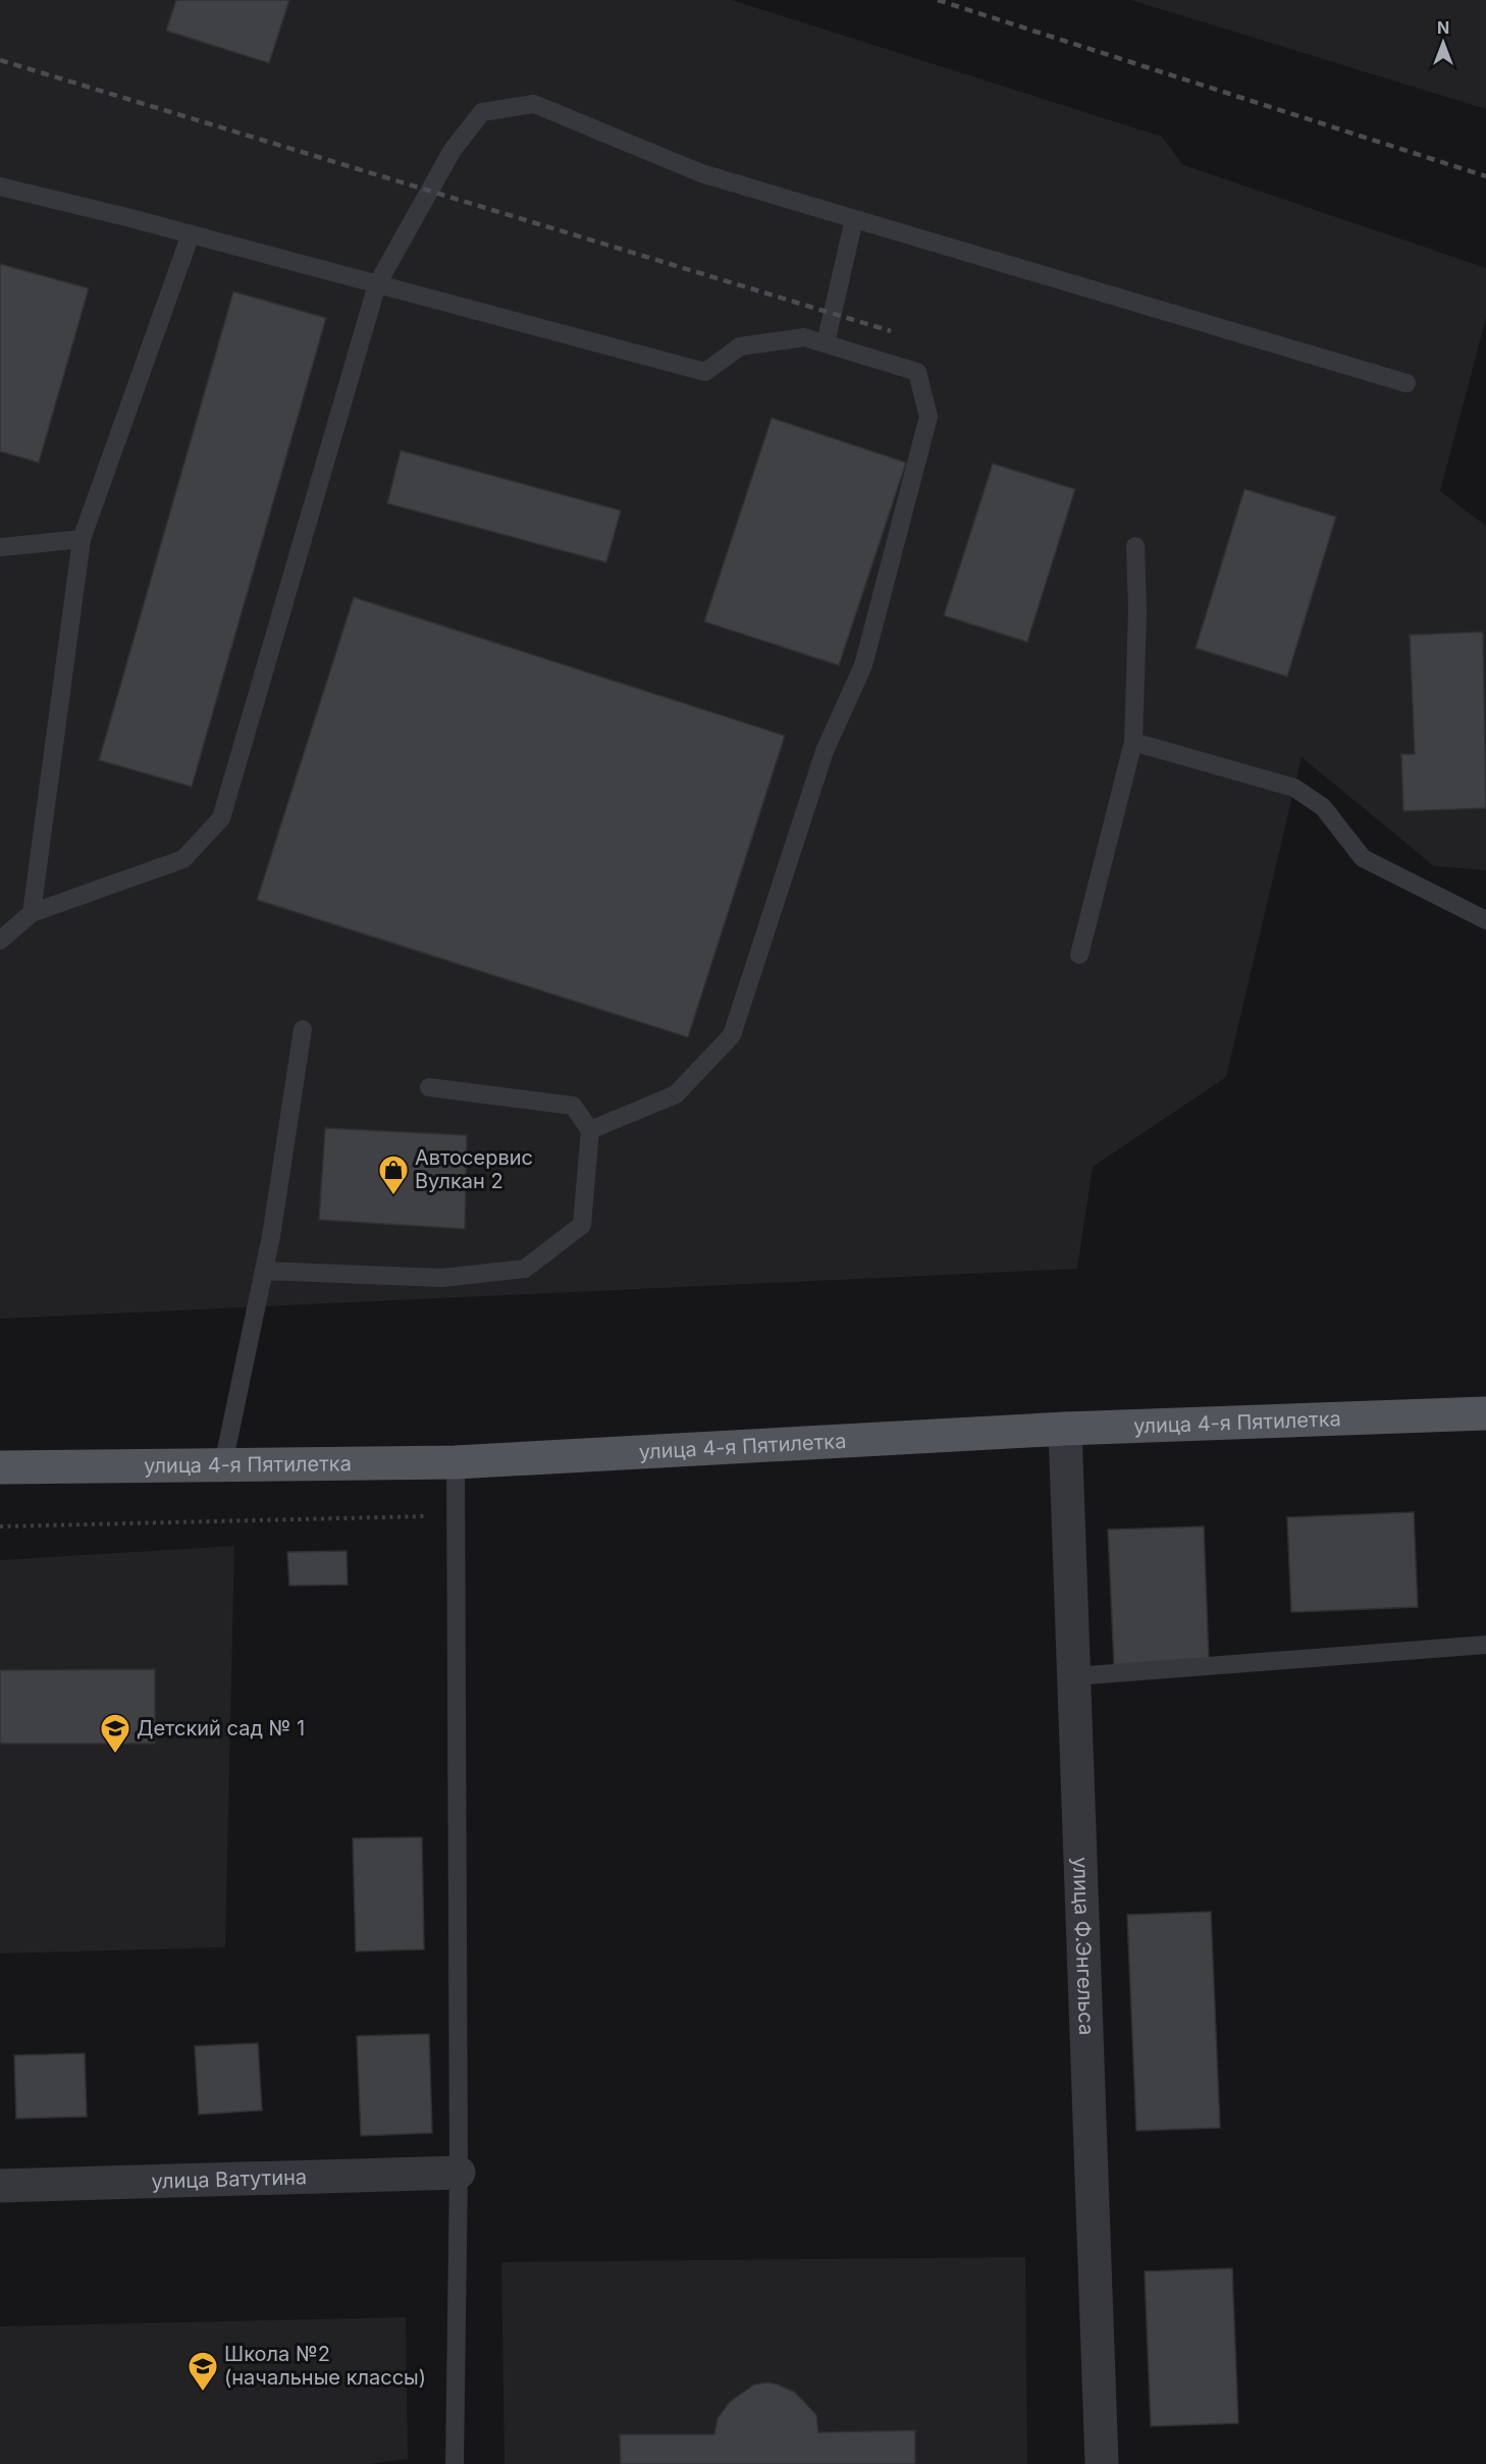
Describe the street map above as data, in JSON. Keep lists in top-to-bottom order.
{
  "streets": {
    "main road": ["улица 4-я Пятилетка"],
    "street": ["улица Ф.Энгельса", "улица Ватутина"]
  },
  "crossings": [
    ["улица 4-я Пятилетка", "улица Ф.Энгельса"]
  ],
  "places": {
    "shop": ["Автосервис Вулкан 2"],
    "school or university": ["Детский сад № 1", "Школа №2 (начальные классы)"]
  },
  "north": "top"
}
